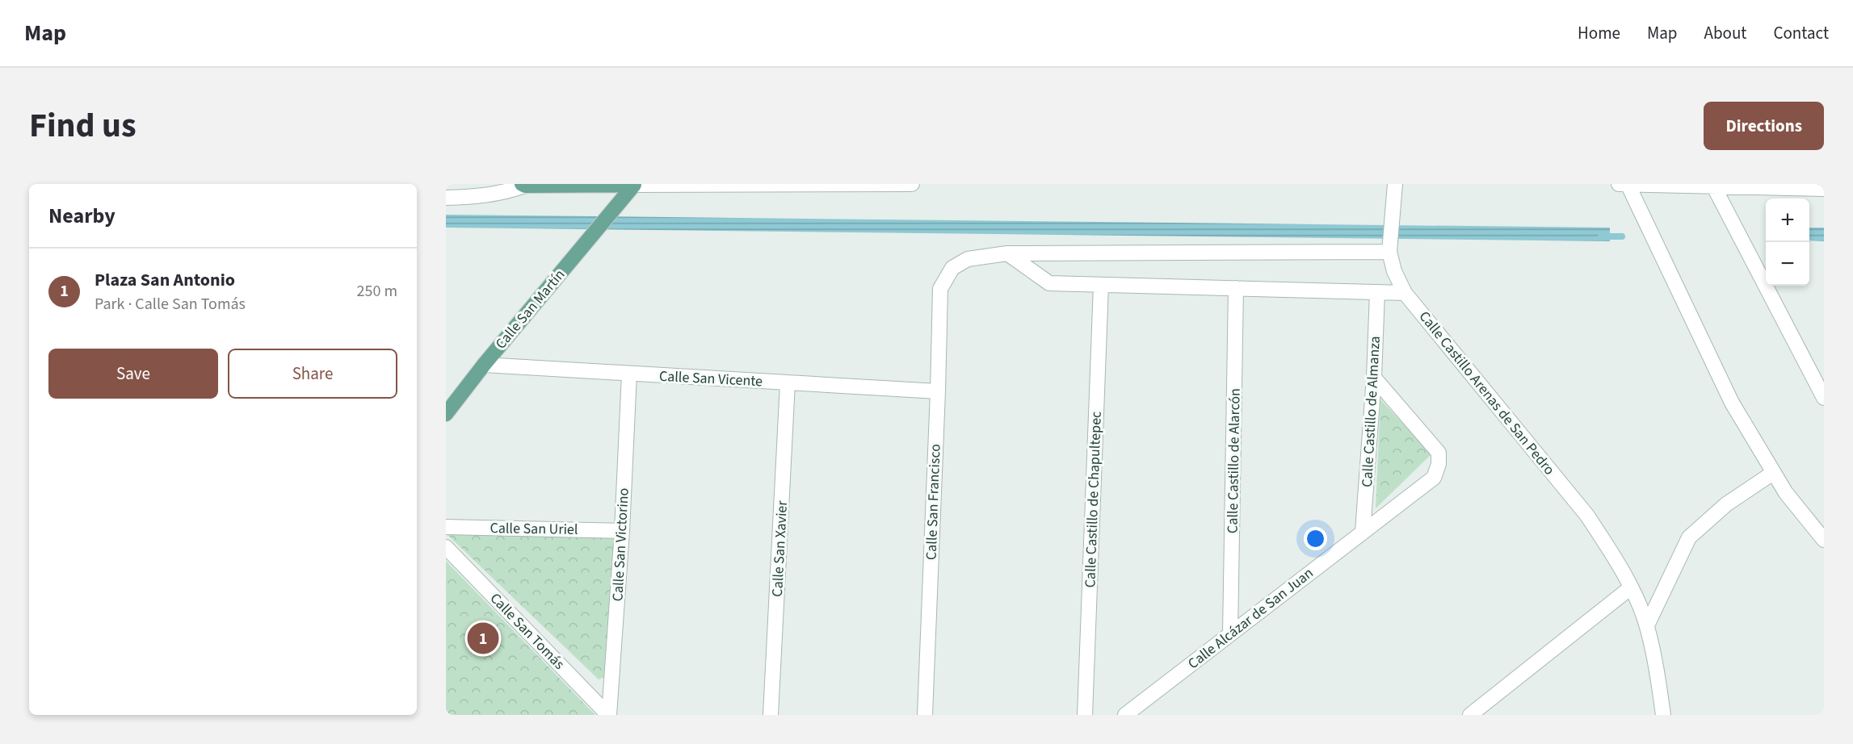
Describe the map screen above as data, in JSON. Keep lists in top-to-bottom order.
{
  "streets": {
    "main road": ["Calle San Martín"],
    "street": [
      "Calle San Vicente",
      "Calle Castillo Arenas de San Pedro",
      "Calle Castillo de Almanza",
      "Calle Castillo de Alarcón",
      "Calle Castillo de Chapultepec",
      "Calle San Francisco",
      "Calle San Uriel",
      "Calle San Victorino",
      "Calle San Xavier",
      "Calle Alcázar de San Juan",
      "Calle San Tomás"
    ]
  },
  "crossings": [
    ["Calle San Martín", "Calle San Vicente"],
    ["Calle San Vicente", "Calle San Francisco"],
    ["Calle San Vicente", "Calle San Victorino"],
    ["Calle San Vicente", "Calle San Xavier"],
    ["Calle Castillo de Almanza", "Calle Alcázar de San Juan"],
    ["Calle Castillo de Alarcón", "Calle Alcázar de San Juan"],
    ["Calle San Uriel", "Calle San Victorino"],
    ["Calle San Victorino", "Calle San Tomás"]
  ],
  "page": {
    "header": "Map",
    "nav": [
      "Home",
      "Map",
      "About",
      "Contact"
    ],
    "title": "Find us",
    "buttons": [
      "Directions",
      ["Save", "Share"]
    ],
    "heading": "Nearby",
    "map_buttons": ["+", "−"],
    "list": [
      {
        "mark": "1",
        "name": "Plaza San Antonio",
        "note": "Park · Calle San Tomás",
        "value": "250 m"
      }
    ],
    "pins": "1"
  }
}
